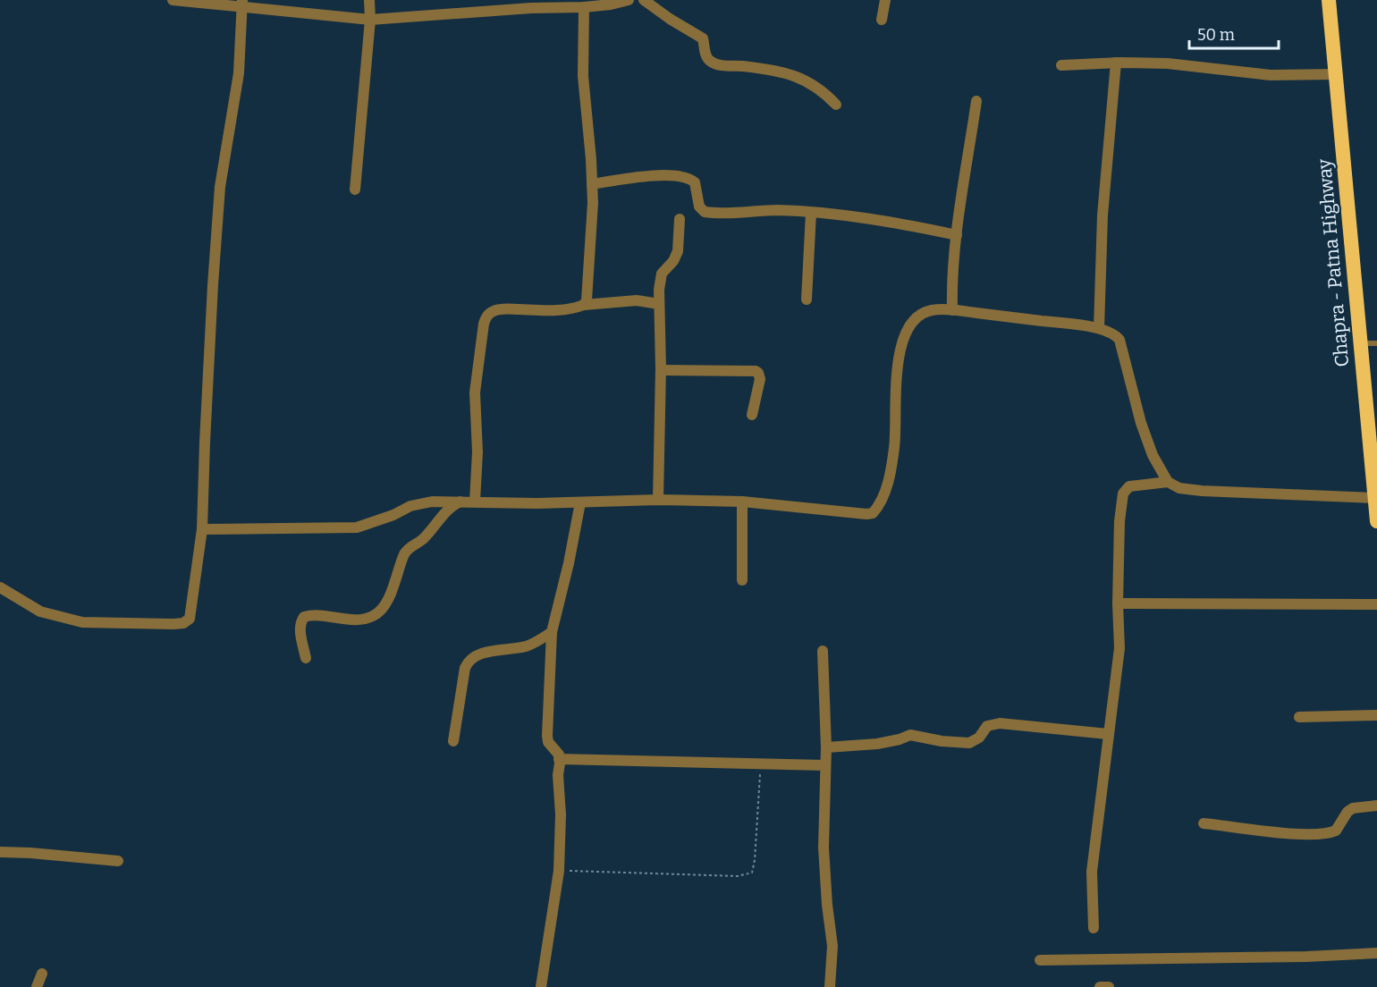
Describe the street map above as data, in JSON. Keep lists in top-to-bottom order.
{
  "streets": {
    "highway": ["Chapra - Patna Highway"]
  },
  "scale_bar": "50 m"
}
